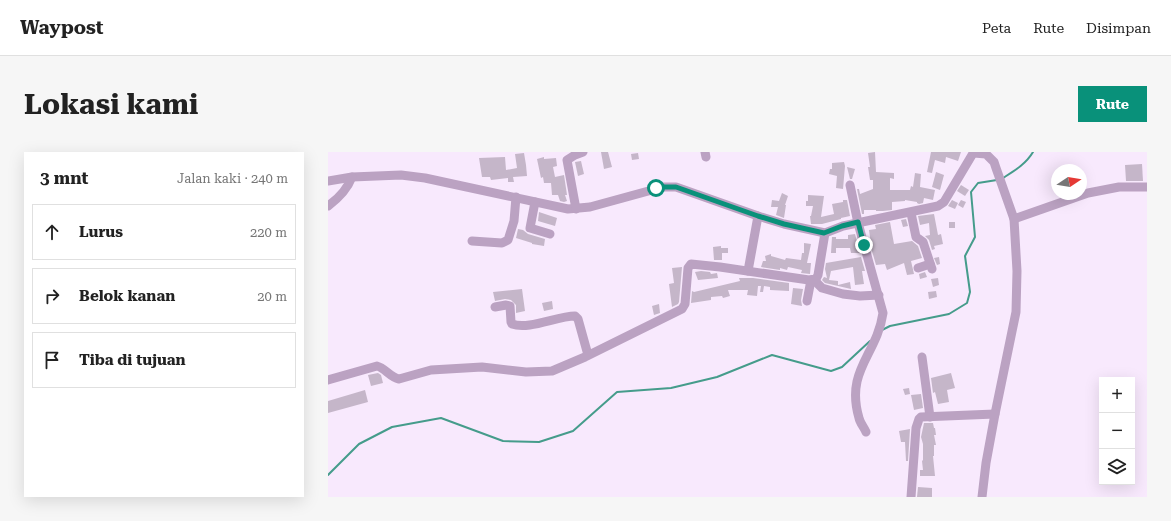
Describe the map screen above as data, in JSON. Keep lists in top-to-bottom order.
{
  "north": "right",
  "page": {
    "header": "Waypost",
    "nav": ["Peta", "Rute", "Disimpan"],
    "buttons": "Rute",
    "title": "Lokasi kami",
    "heading": ["3 mnt", "Jalan kaki · 240 m"],
    "list": [
      ["Lurus", "220 m"],
      ["Belok kanan", "20 m"],
      "Tiba di tujuan"
    ],
    "map_buttons": ["+", "−"]
  }
}
